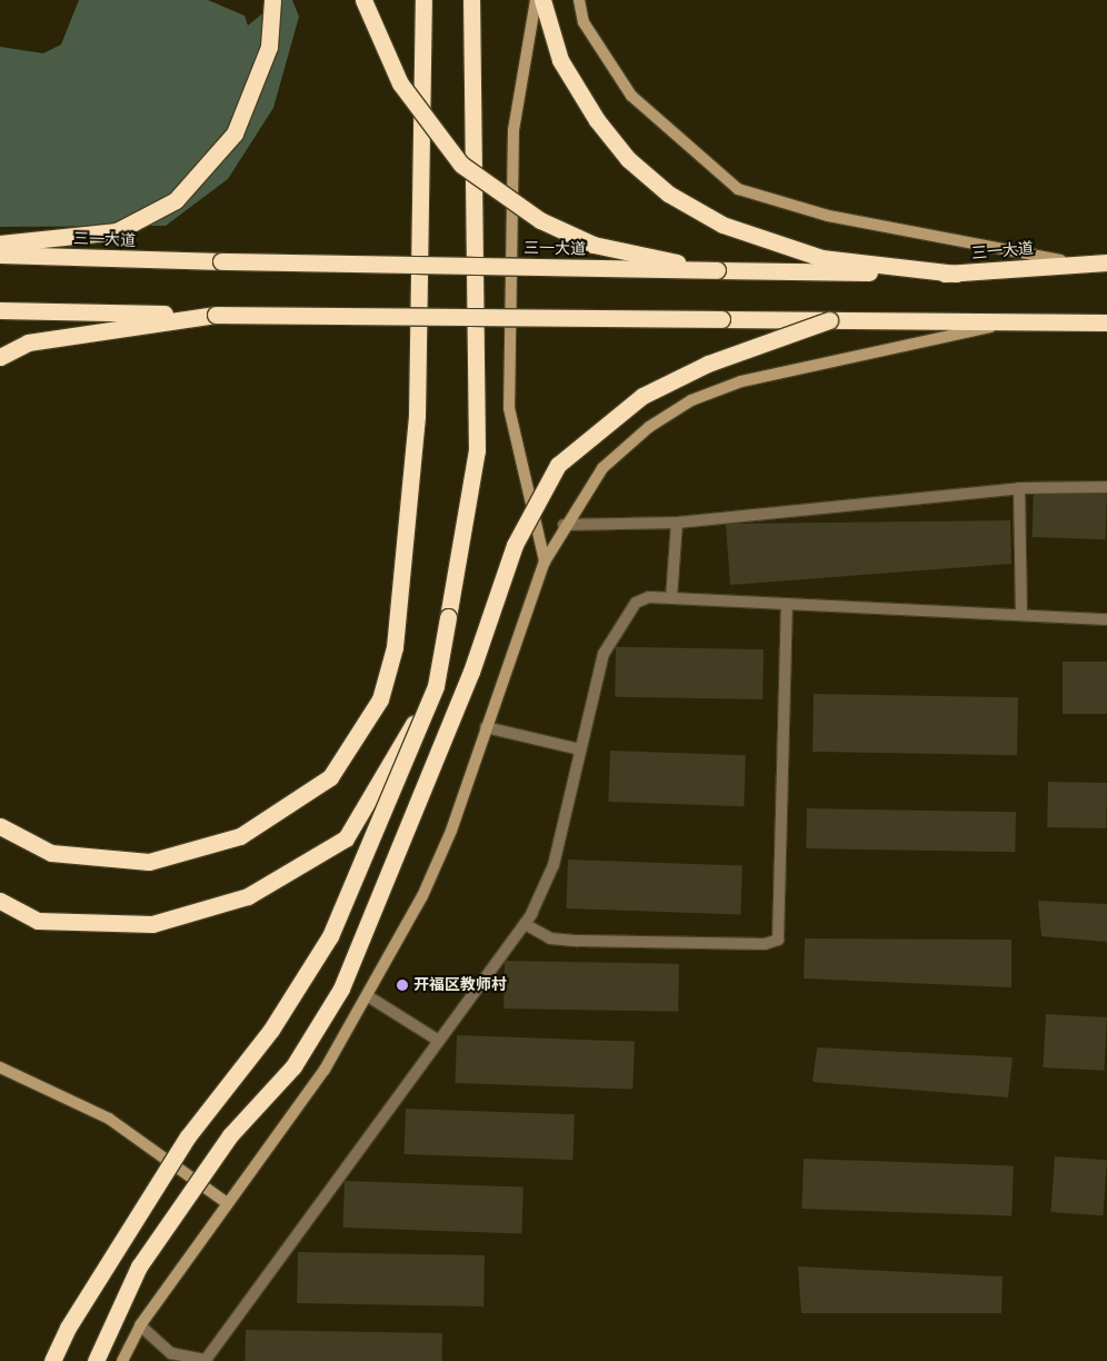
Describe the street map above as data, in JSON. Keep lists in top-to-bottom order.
{
  "streets": {
    "highway": ["三一大道"]
  },
  "places": ["开福区教师村"]
}
